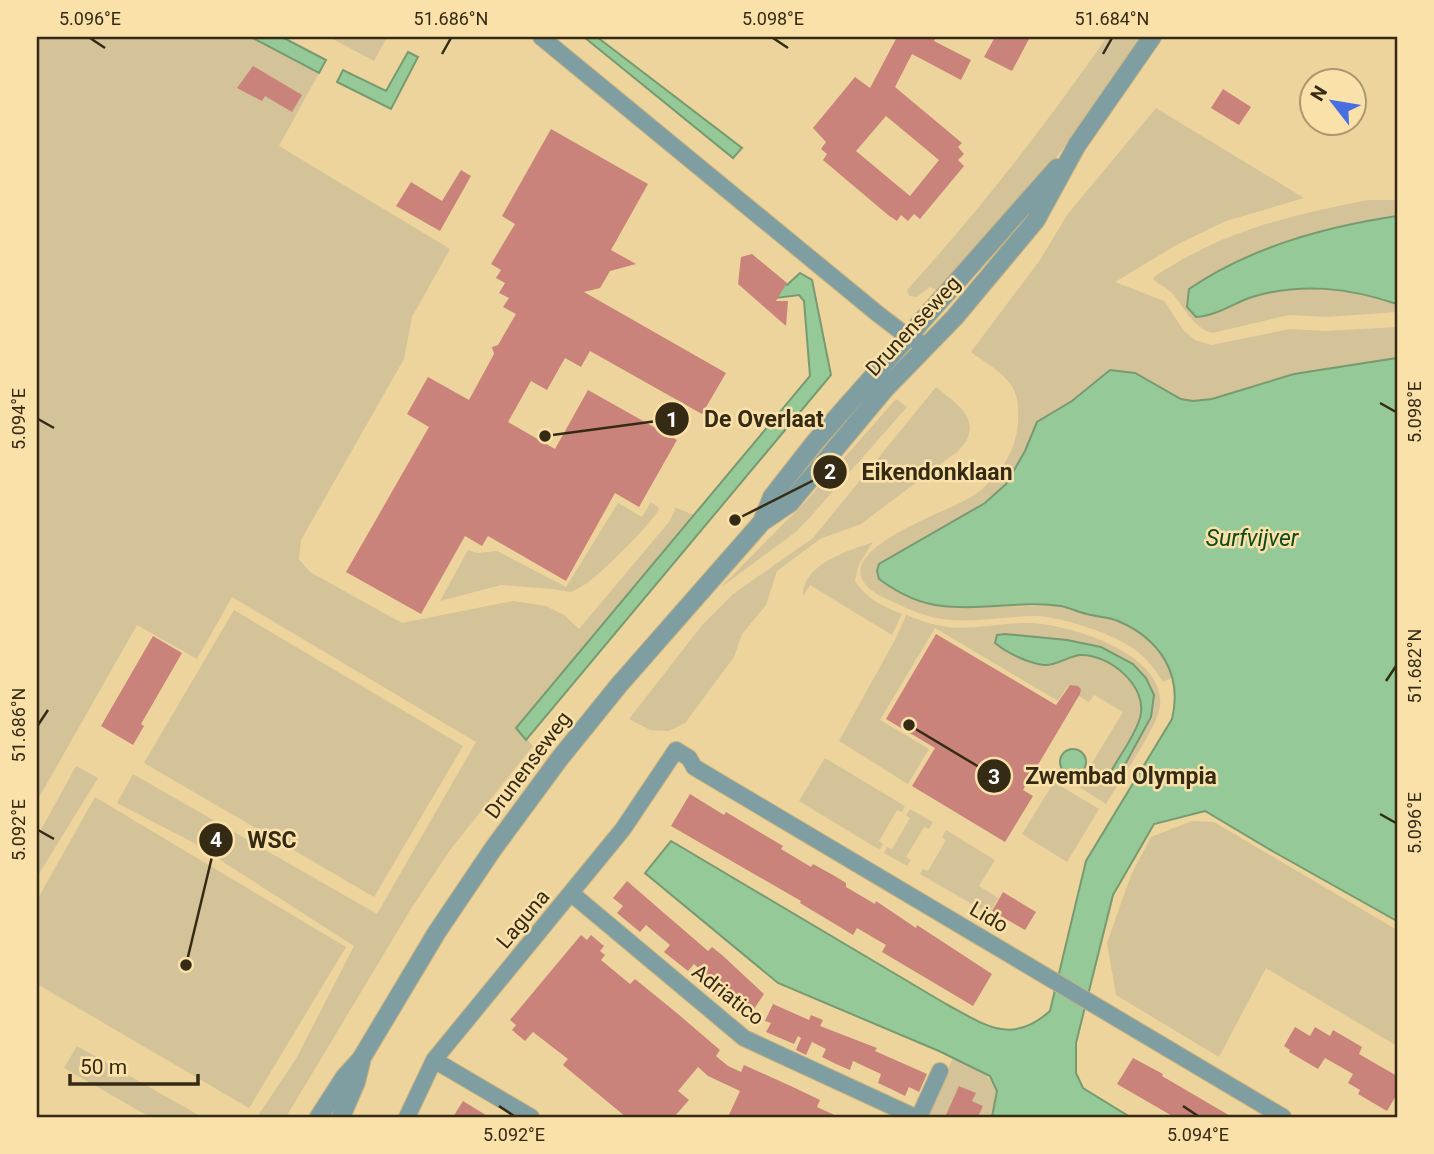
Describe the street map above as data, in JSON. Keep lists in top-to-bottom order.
{
  "streets": {
    "street": [
      "Drunenseweg",
      "Lido",
      "Laguna",
      "Adriatico"
    ]
  },
  "crossings": [
    ["Lido", "Laguna"],
    ["Laguna", "Adriatico"]
  ],
  "water": ["Surfvijver"],
  "places": [
    "De Overlaat",
    "Eikendonklaan",
    "Zwembad Olympia",
    "WSC"
  ],
  "scale_bar": "50 m",
  "north": "top left",
  "coordinates": [
    "5.096°E",
    "51.686°N",
    "5.098°E",
    "51.684°N",
    "5.094°E",
    "51.682°N",
    "5.092°E"
  ]
}
